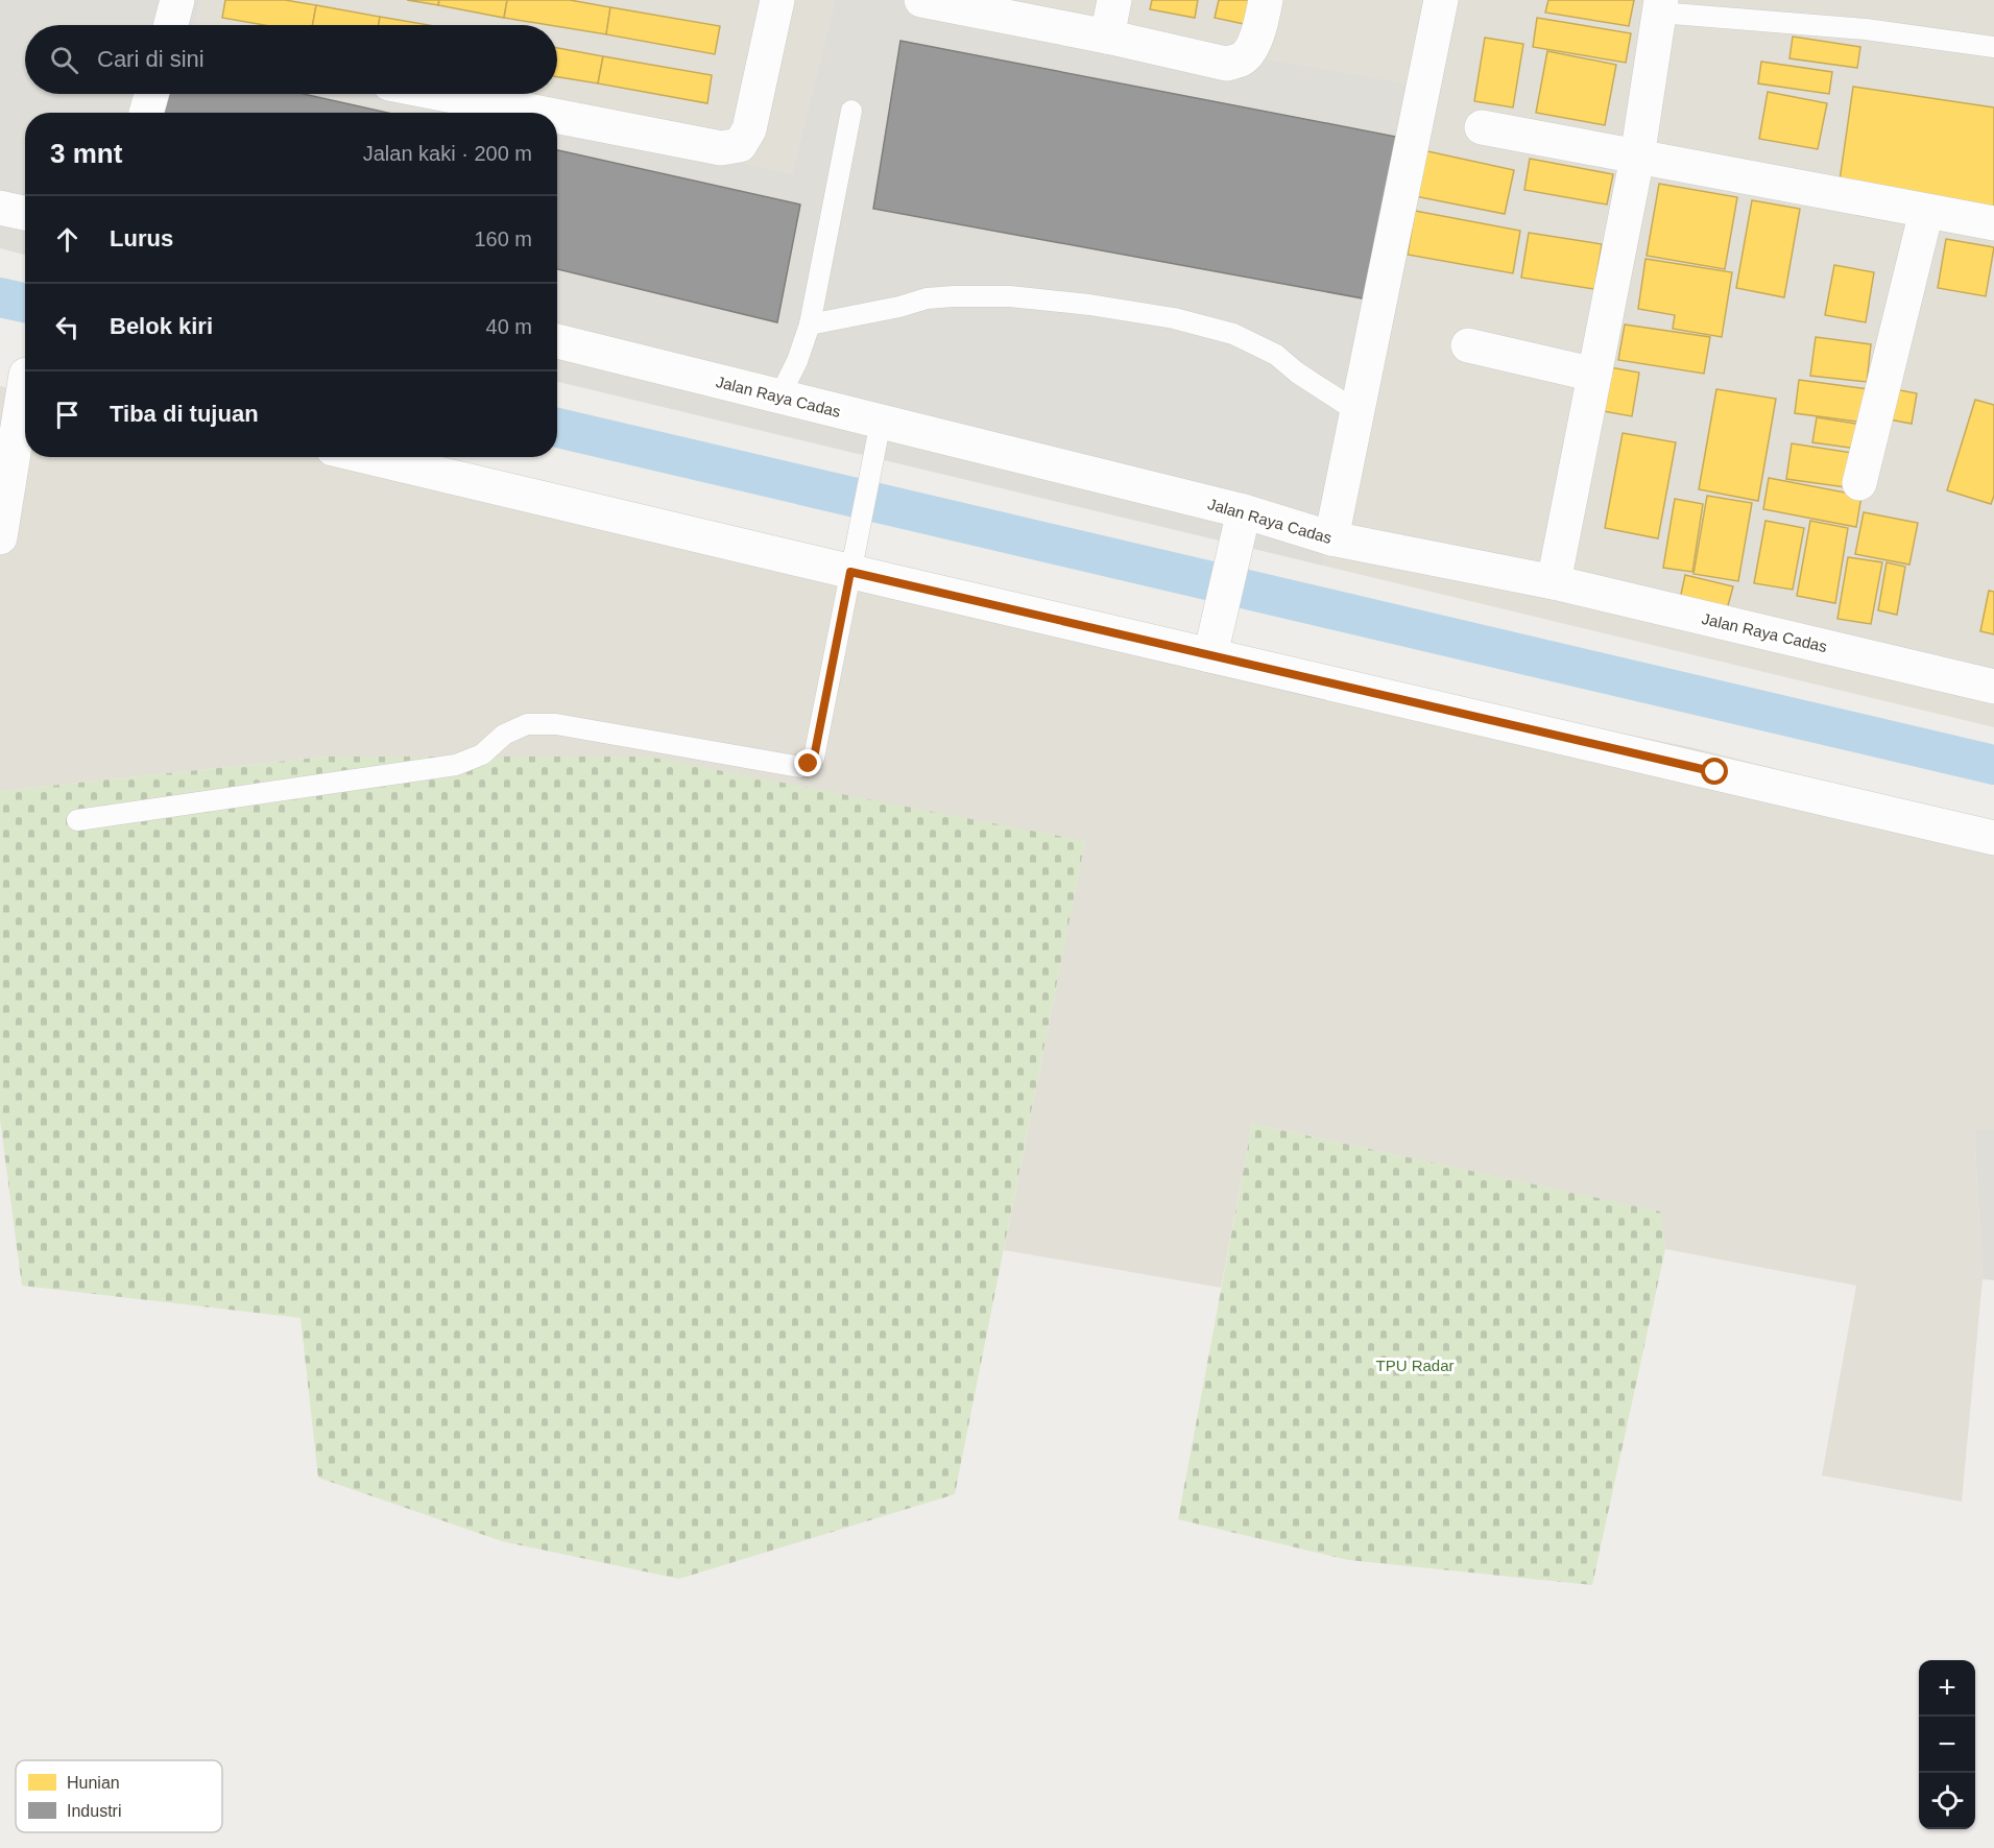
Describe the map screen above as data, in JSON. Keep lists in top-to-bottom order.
{
  "streets": {
    "street": ["Jalan Raya Cadas"]
  },
  "parks": ["TPU Radar"],
  "legend": ["Hunian", "Industri"],
  "page": {
    "search": "Cari di sini",
    "heading": ["3 mnt", "Jalan kaki · 200 m"],
    "list": [
      ["Lurus", "160 m"],
      ["Belok kiri", "40 m"],
      "Tiba di tujuan"
    ],
    "map_buttons": ["+", "−"]
  }
}
